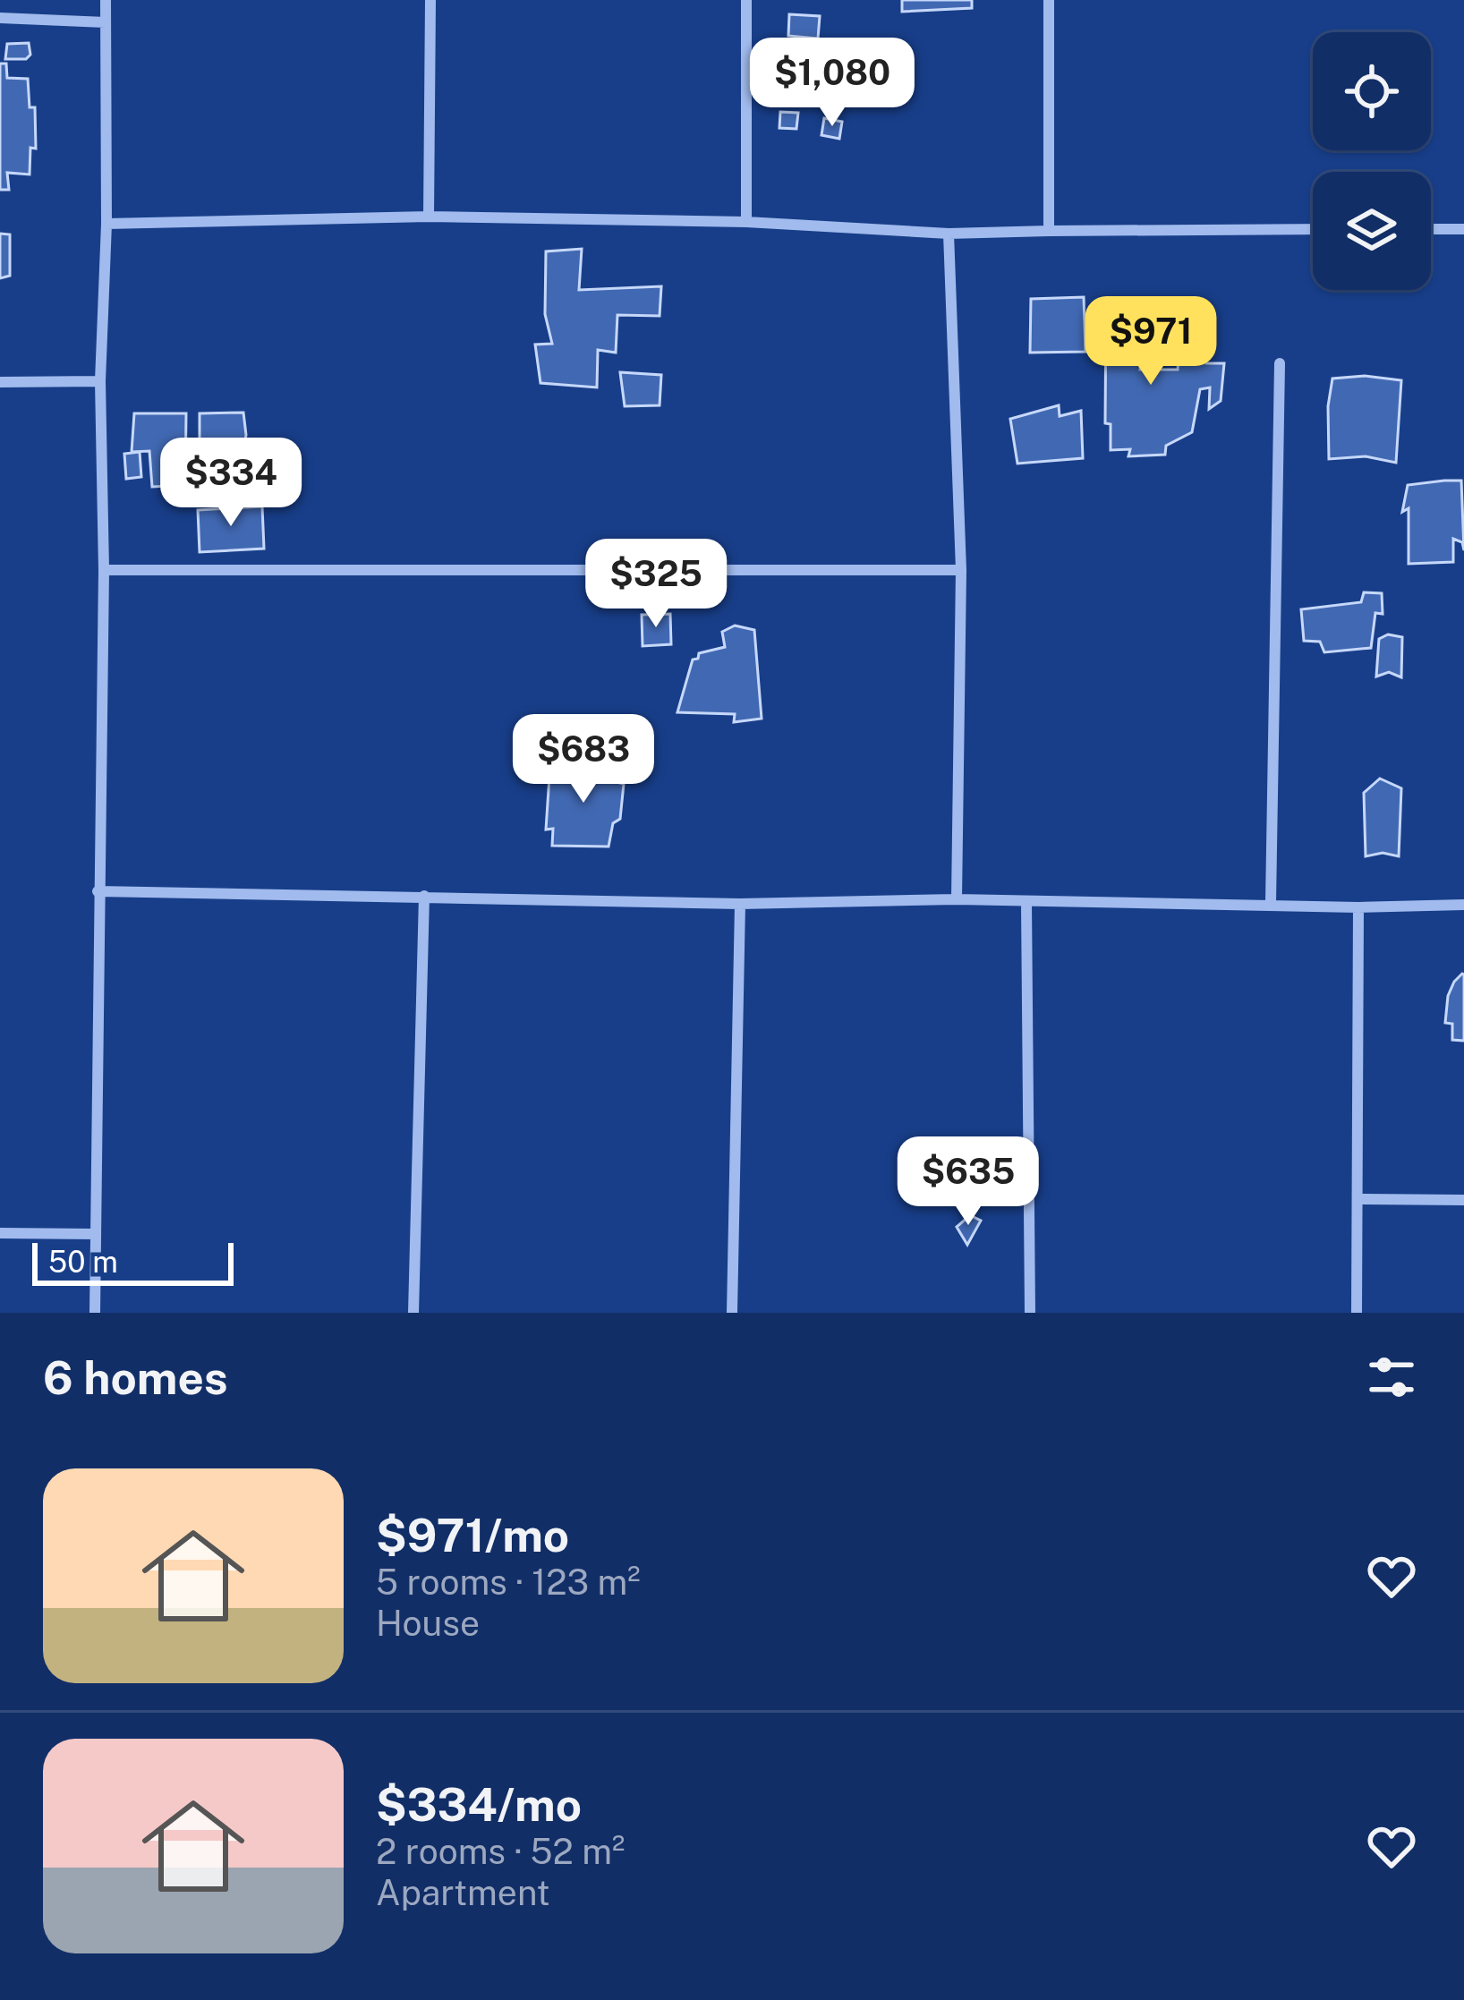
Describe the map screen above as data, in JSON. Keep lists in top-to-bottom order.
{
  "scale_bar": "50 m",
  "page": {
    "price": [
      "$1,080",
      "$971",
      "$334",
      "$325",
      "$683",
      "$635"
    ],
    "scale": "50 m",
    "heading": "6 homes",
    "list": [
      {
        "name": "$971/mo",
        "note": "5 rooms · 123 m² · House"
      },
      {
        "name": "$334/mo",
        "note": "2 rooms · 52 m² · Apartment"
      }
    ]
  }
}
